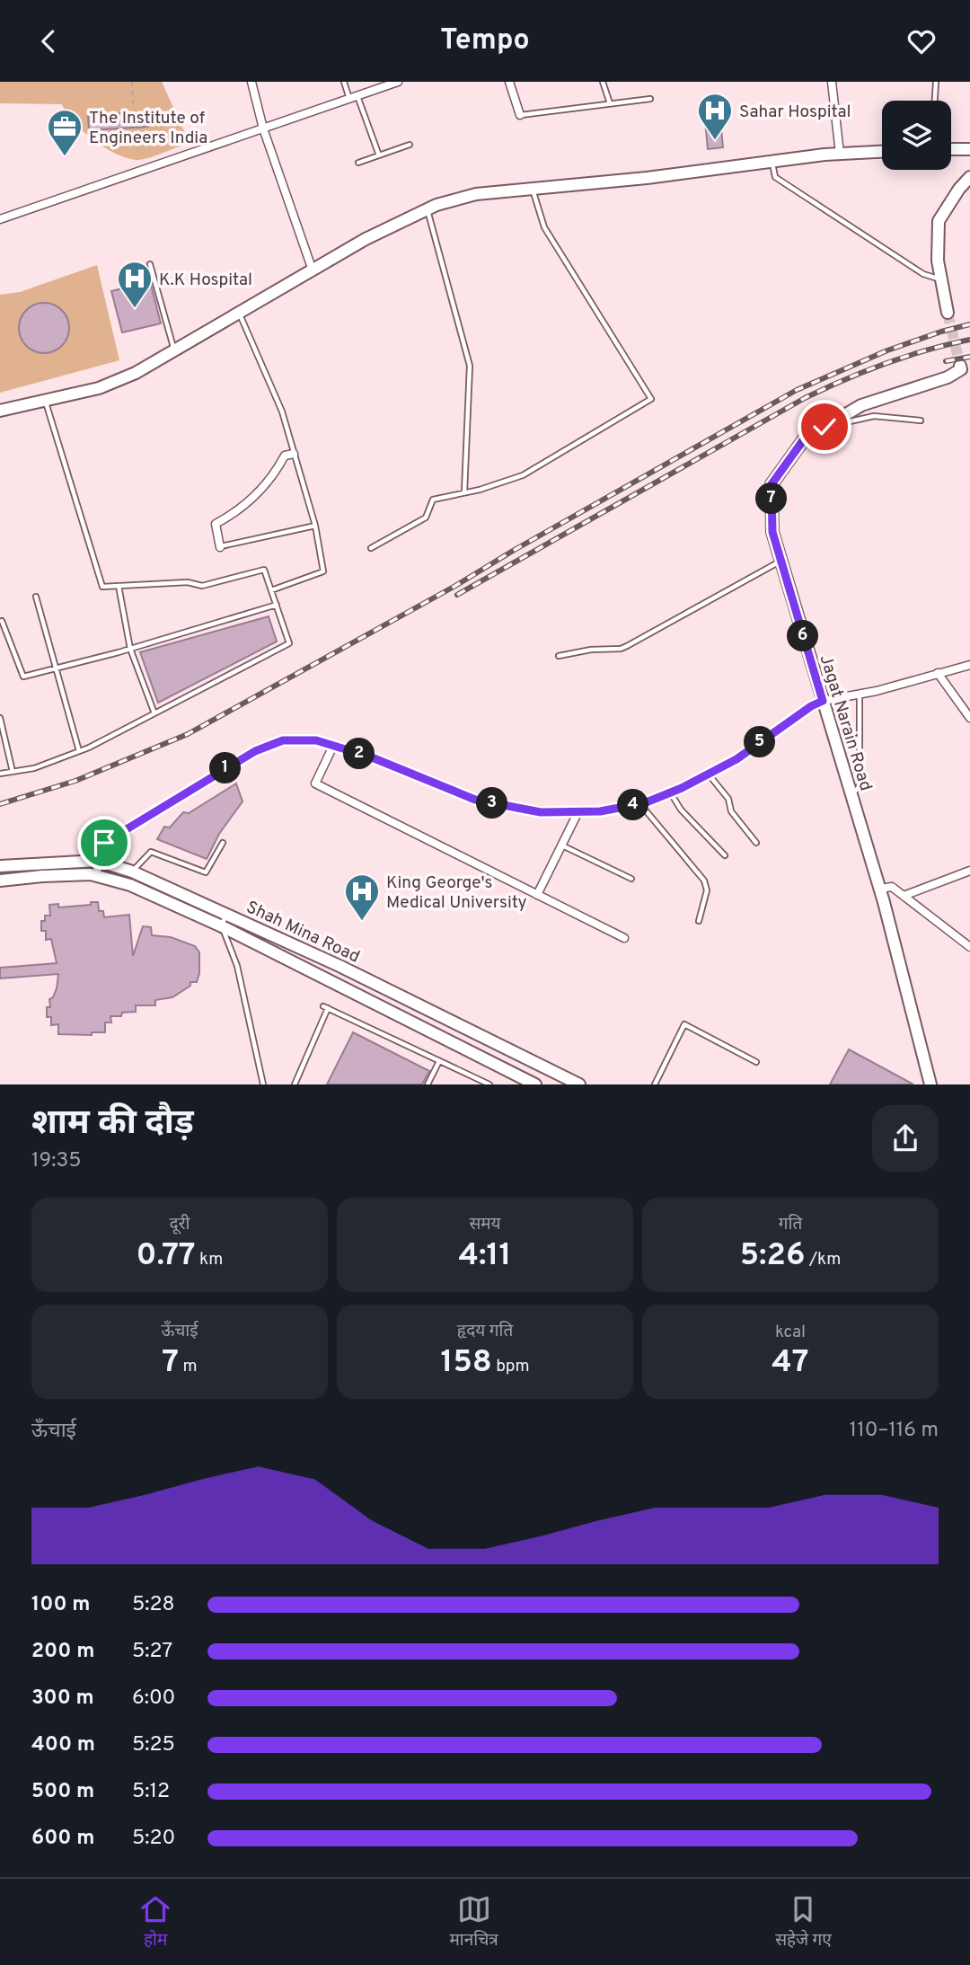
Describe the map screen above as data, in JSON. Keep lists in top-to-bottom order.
{
  "streets": {
    "street": ["Jagat Narain Road", "Shah Mina Road"]
  },
  "places": {
    "hospital": ["Sahar Hospital", "K.K Hospital", "King George's Medical University"],
    "office": ["The Institute of Engineers India"]
  },
  "page": {
    "header": "Tempo",
    "pins": [
      "7",
      "6",
      "5",
      "2",
      "1",
      "3",
      "4"
    ],
    "heading": ["शाम की दौड़", "19:35"],
    "stats": [
      ["दूरी", "0.77 km"],
      ["समय", "4:11"],
      ["गति", "5:26 /km"],
      ["ऊँचाई", "7 m"],
      ["हृदय गति", "158 bpm"],
      ["kcal", "47"]
    ],
    "chart": ["ऊँचाई", "110–116 m"],
    "list": [
      {
        "name": "100 m",
        "note": "5:28"
      },
      {
        "name": "200 m",
        "note": "5:27"
      },
      {
        "name": "300 m",
        "note": "6:00"
      },
      {
        "name": "400 m",
        "note": "5:25"
      },
      {
        "name": "500 m",
        "note": "5:12"
      },
      {
        "name": "600 m",
        "note": "5:20"
      }
    ],
    "tabs": ["होम", "मानचित्र", "सहेजे गए"]
  }
}
